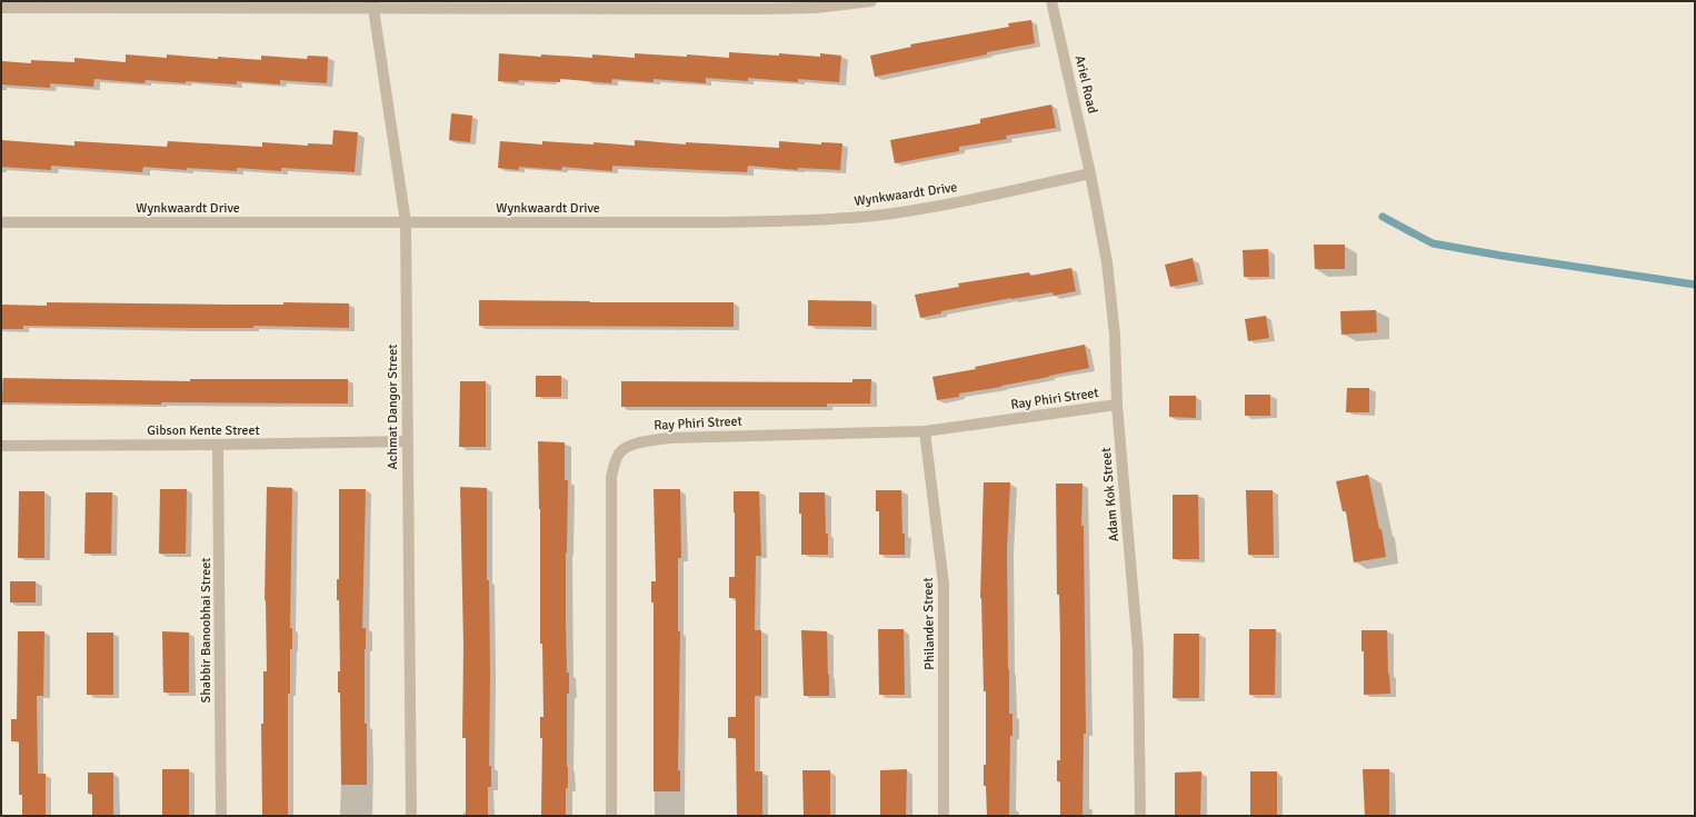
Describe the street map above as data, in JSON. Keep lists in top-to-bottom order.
{
  "streets": {
    "street": [
      "Ariel Road",
      "Wynkwaardt Drive",
      "Ray Phiri Street",
      "Achmat Dangor Street",
      "Gibson Kente Street",
      "Adam Kok Street",
      "Philander Street",
      "Shabbir Banoobhai Street"
    ]
  },
  "crossings": [
    ["Ariel Road", "Wynkwaardt Drive"],
    ["Ariel Road", "Adam Kok Street"],
    ["Wynkwaardt Drive", "Achmat Dangor Street"],
    ["Wynkwaardt Drive", "Adam Kok Street"],
    ["Ray Phiri Street", "Adam Kok Street"],
    ["Ray Phiri Street", "Philander Street"],
    ["Achmat Dangor Street", "Gibson Kente Street"],
    ["Gibson Kente Street", "Shabbir Banoobhai Street"]
  ]
}
